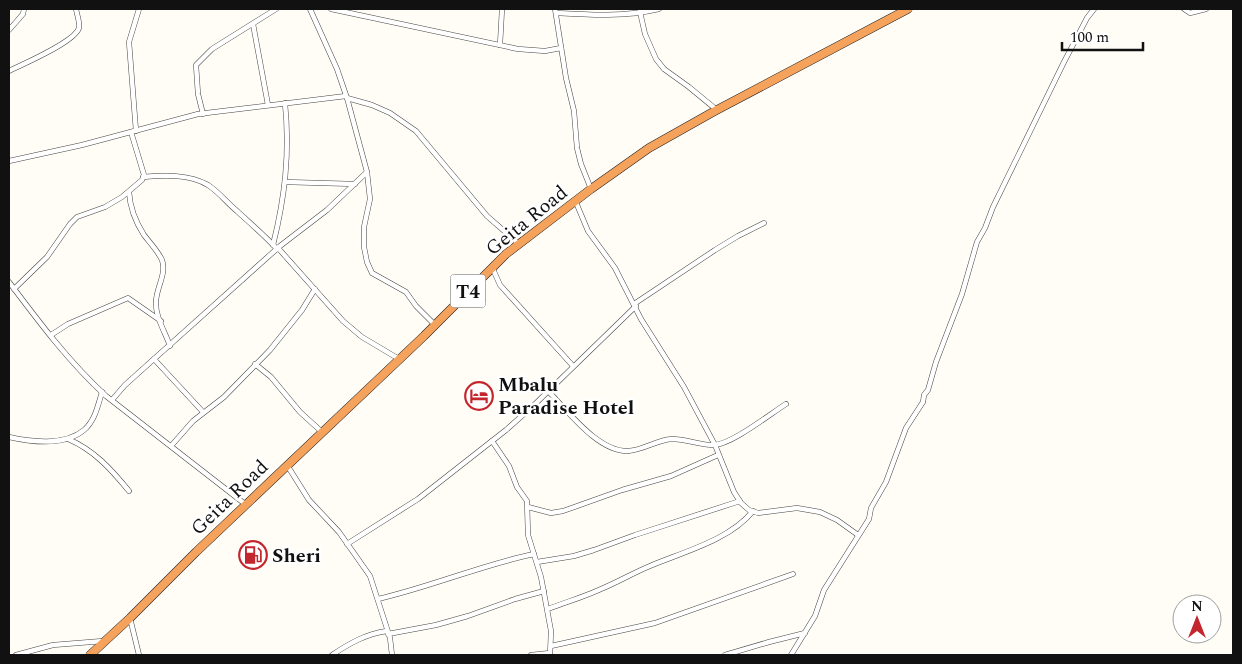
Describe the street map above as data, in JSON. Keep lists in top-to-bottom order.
{
  "streets": {
    "highway": ["Geita Road", "T4"]
  },
  "places": {
    "hotel": ["Mbalu Paradise Hotel"],
    "fuel station": ["Sheri"]
  },
  "scale_bar": "100 m",
  "north": "top"
}
